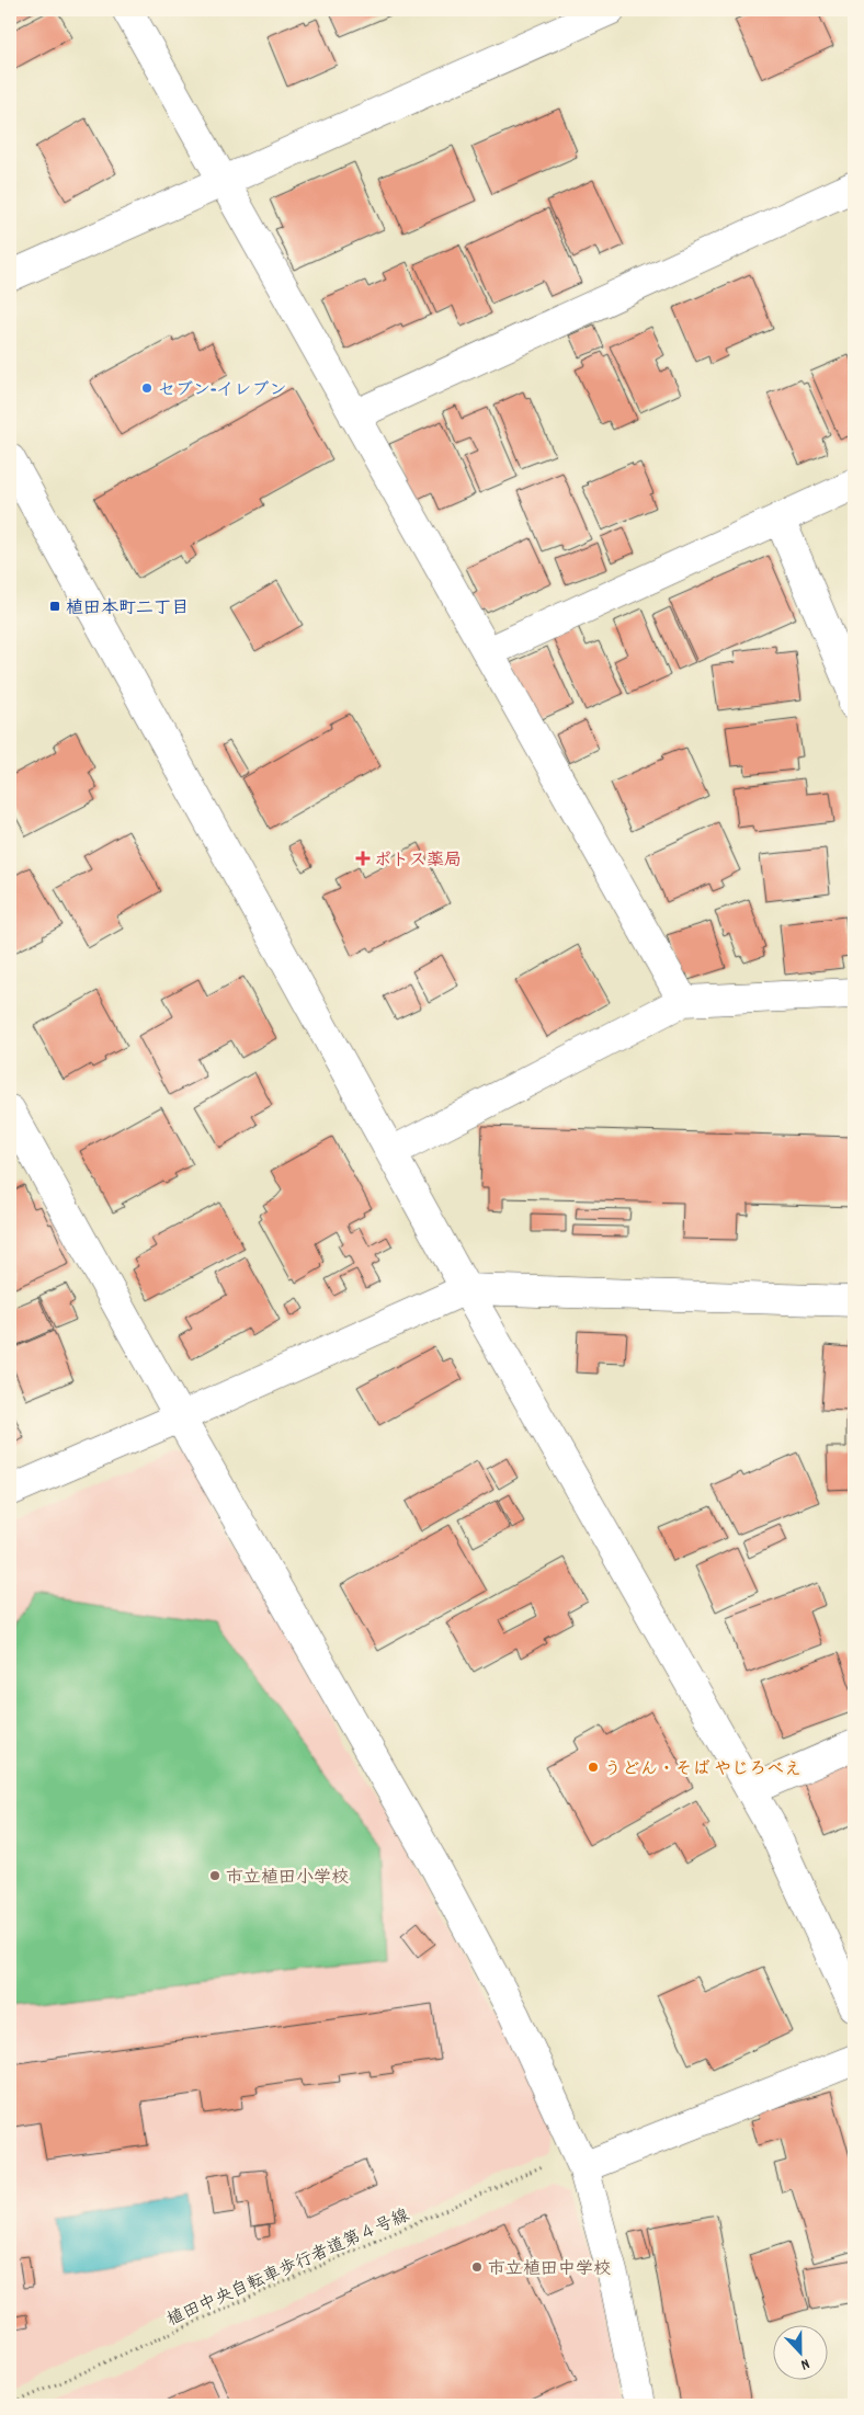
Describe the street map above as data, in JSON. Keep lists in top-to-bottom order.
{
  "streets": {
    "path": ["植田中央自転車歩行者道第４号線"]
  },
  "places": {
    "other": [
      "セブン-イレブン",
      "うどん・そば やじろべえ",
      "市立植田小学校",
      "市立植田中学校"
    ],
    "transit": ["植田本町二丁目"],
    "health": ["ポトス薬局"]
  },
  "north": "bottom"
}
